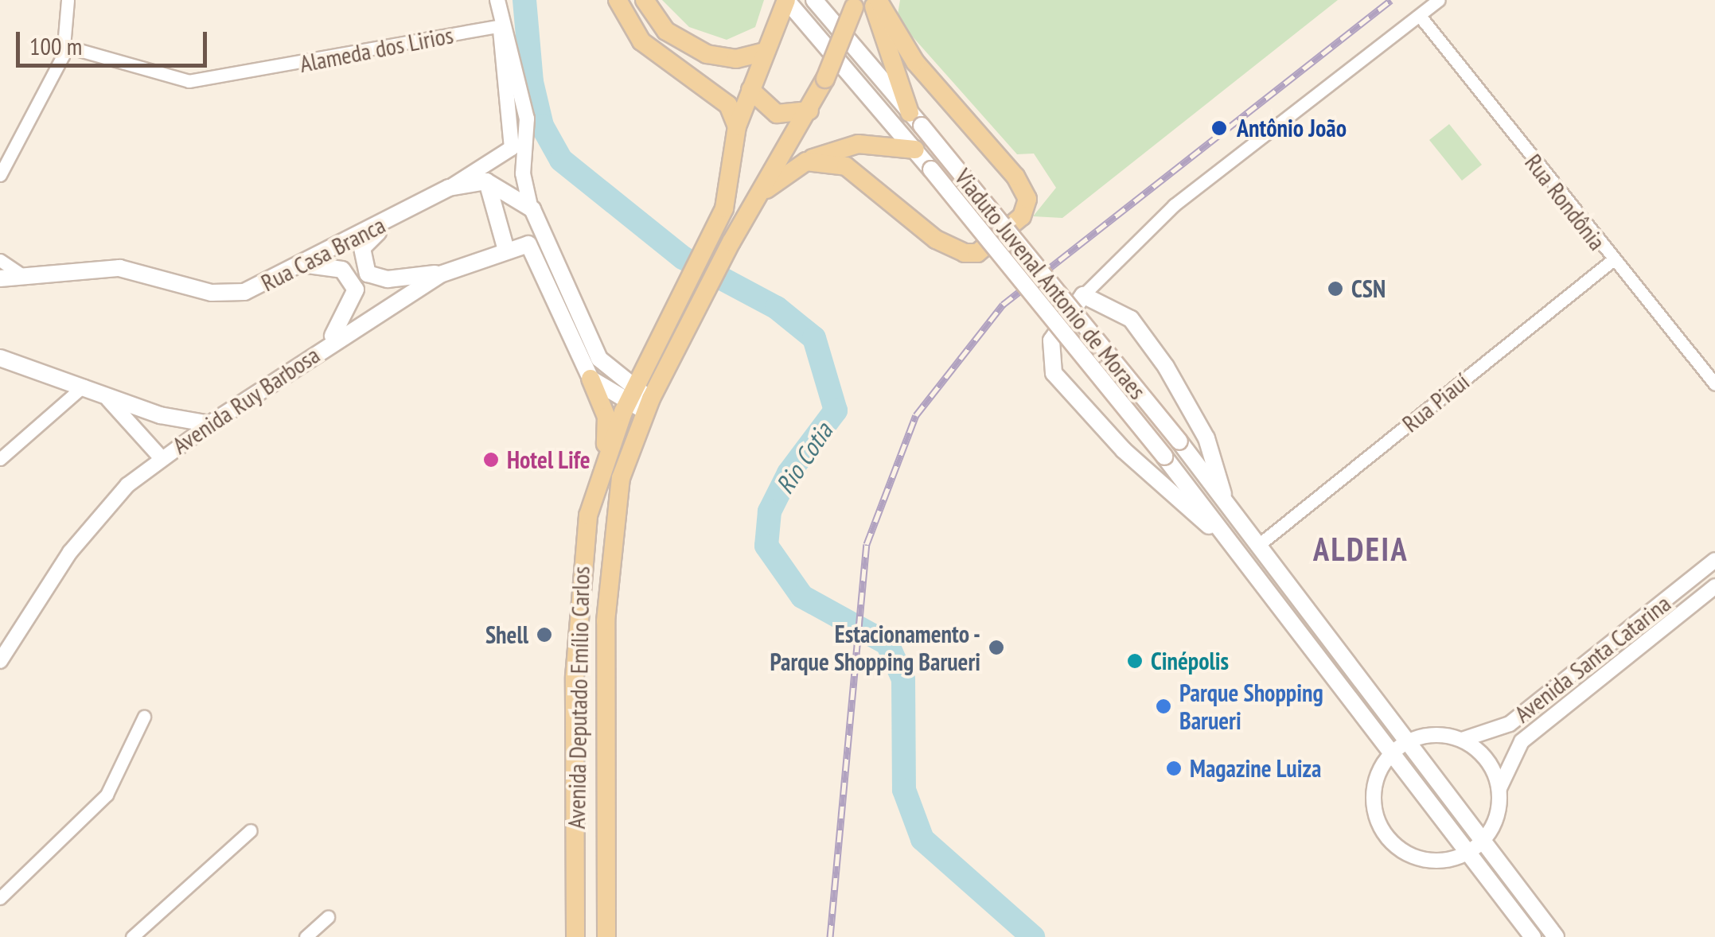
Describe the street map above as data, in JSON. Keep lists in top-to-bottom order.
{
  "streets": {
    "main road": [
      "Rua Casa Branca",
      "Viaduto Juvenal Antonio de Moraes",
      "Avenida Ruy Barbosa",
      "Avenida Deputado Emílio Carlos"
    ],
    "street": [
      "Alameda dos Lirios",
      "Rua Rondônia",
      "Rua Piauí",
      "Avenida Santa Catarina"
    ]
  },
  "crossings": [
    ["Rua Rondônia", "Rua Piauí"],
    ["Viaduto Juvenal Antonio de Moraes", "Rua Piauí"],
    ["Viaduto Juvenal Antonio de Moraes", "Avenida Santa Catarina"],
    ["Viaduto Juvenal Antonio de Moraes", "Avenida Deputado Emílio Carlos"]
  ],
  "districts": ["ALDEIA"],
  "water": ["Rio Cotia"],
  "places": [
    "Antônio João",
    "CSN",
    "Hotel Life",
    "Shell",
    "Estacionamento - Parque Shopping Barueri",
    "Cinépolis",
    "Parque Shopping Barueri",
    "Magazine Luiza"
  ],
  "scale_bar": "100 m"
}
